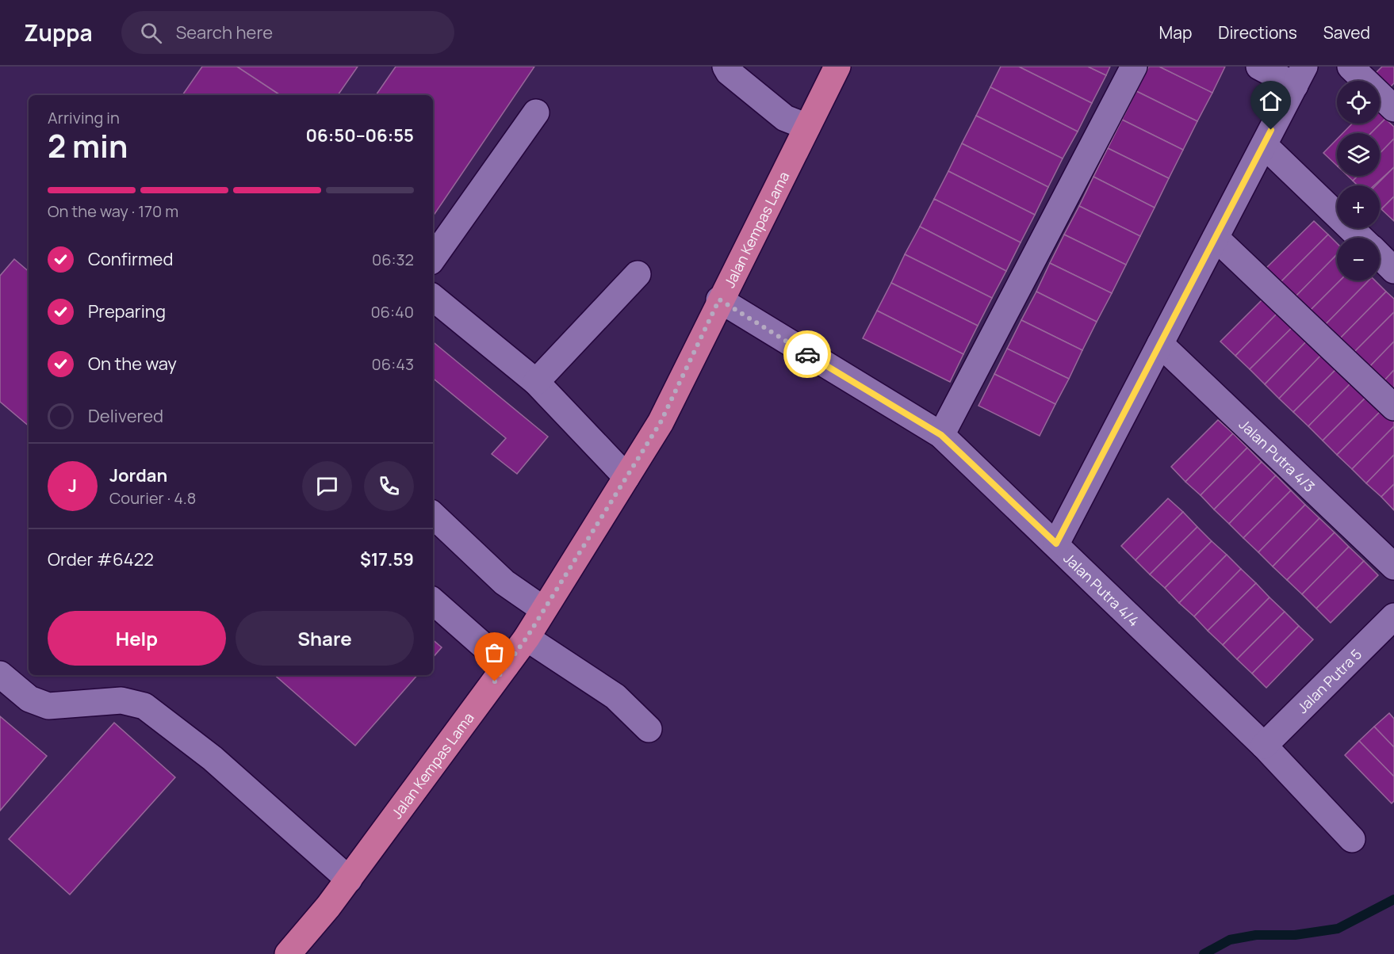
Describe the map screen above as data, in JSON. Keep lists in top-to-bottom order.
{
  "streets": {
    "main road": ["Jalan Kempas Lama"],
    "street": ["Jalan Putra 4/3", "Jalan Putra 4/4", "Jalan Putra 5"]
  },
  "crossings": [
    ["Jalan Kempas Lama", "Jalan Putra 4/4"],
    ["Jalan Putra 4/4", "Jalan Putra 5"]
  ],
  "page": {
    "header": "Zuppa",
    "search": "Search here",
    "nav": ["Map", "Directions", "Saved"],
    "map_buttons": ["+", "−"],
    "heading": ["2 min", "Arriving in", "06:50–06:55"],
    "panel": [
      "Jordan",
      "Courier · 4.8",
      "Order #6422",
      "$17.59"
    ],
    "bar": "On the way · 170 m",
    "list": [
      ["Confirmed", "06:32"],
      ["Preparing", "06:40"],
      ["On the way", "06:43"],
      "Delivered"
    ],
    "round": "J",
    "buttons": ["Help", "Share"]
  }
}
